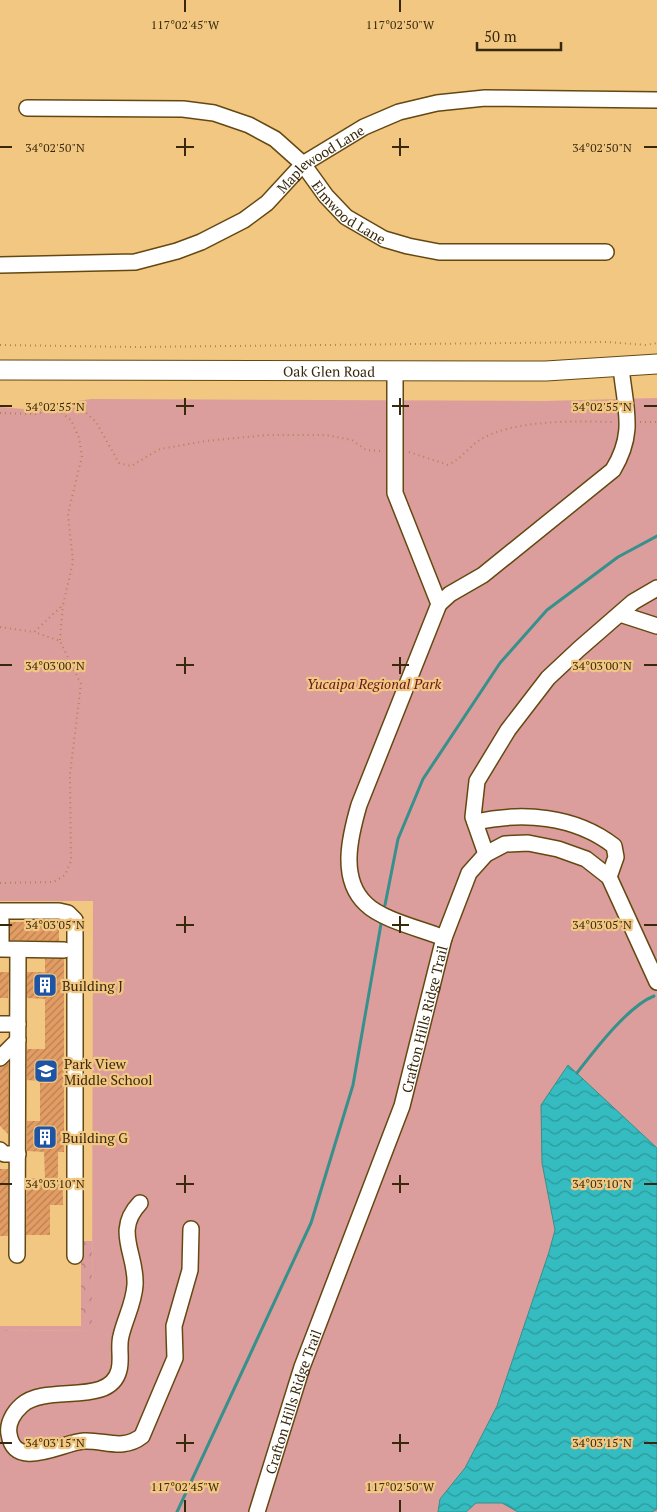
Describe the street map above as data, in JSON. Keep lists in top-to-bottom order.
{
  "streets": {
    "main road": ["Oak Glen Road"],
    "street": ["Maplewood Lane", "Elmwood Lane", "Crafton Hills Ridge Trail"]
  },
  "crossings": [
    ["Maplewood Lane", "Elmwood Lane"]
  ],
  "parks": ["Yucaipa Regional Park"],
  "places": {
    "building": ["Building J", "Building G"],
    "school or university": ["Park View Middle School"]
  },
  "scale_bar": "50 m",
  "coordinates": [
    "117°02'45\"W",
    "117°02'50\"W",
    "34°02'50\"N",
    "34°02'55\"N",
    "34°03'00\"N",
    "34°03'05\"N",
    "34°03'10\"N",
    "34°03'15\"N"
  ]
}
